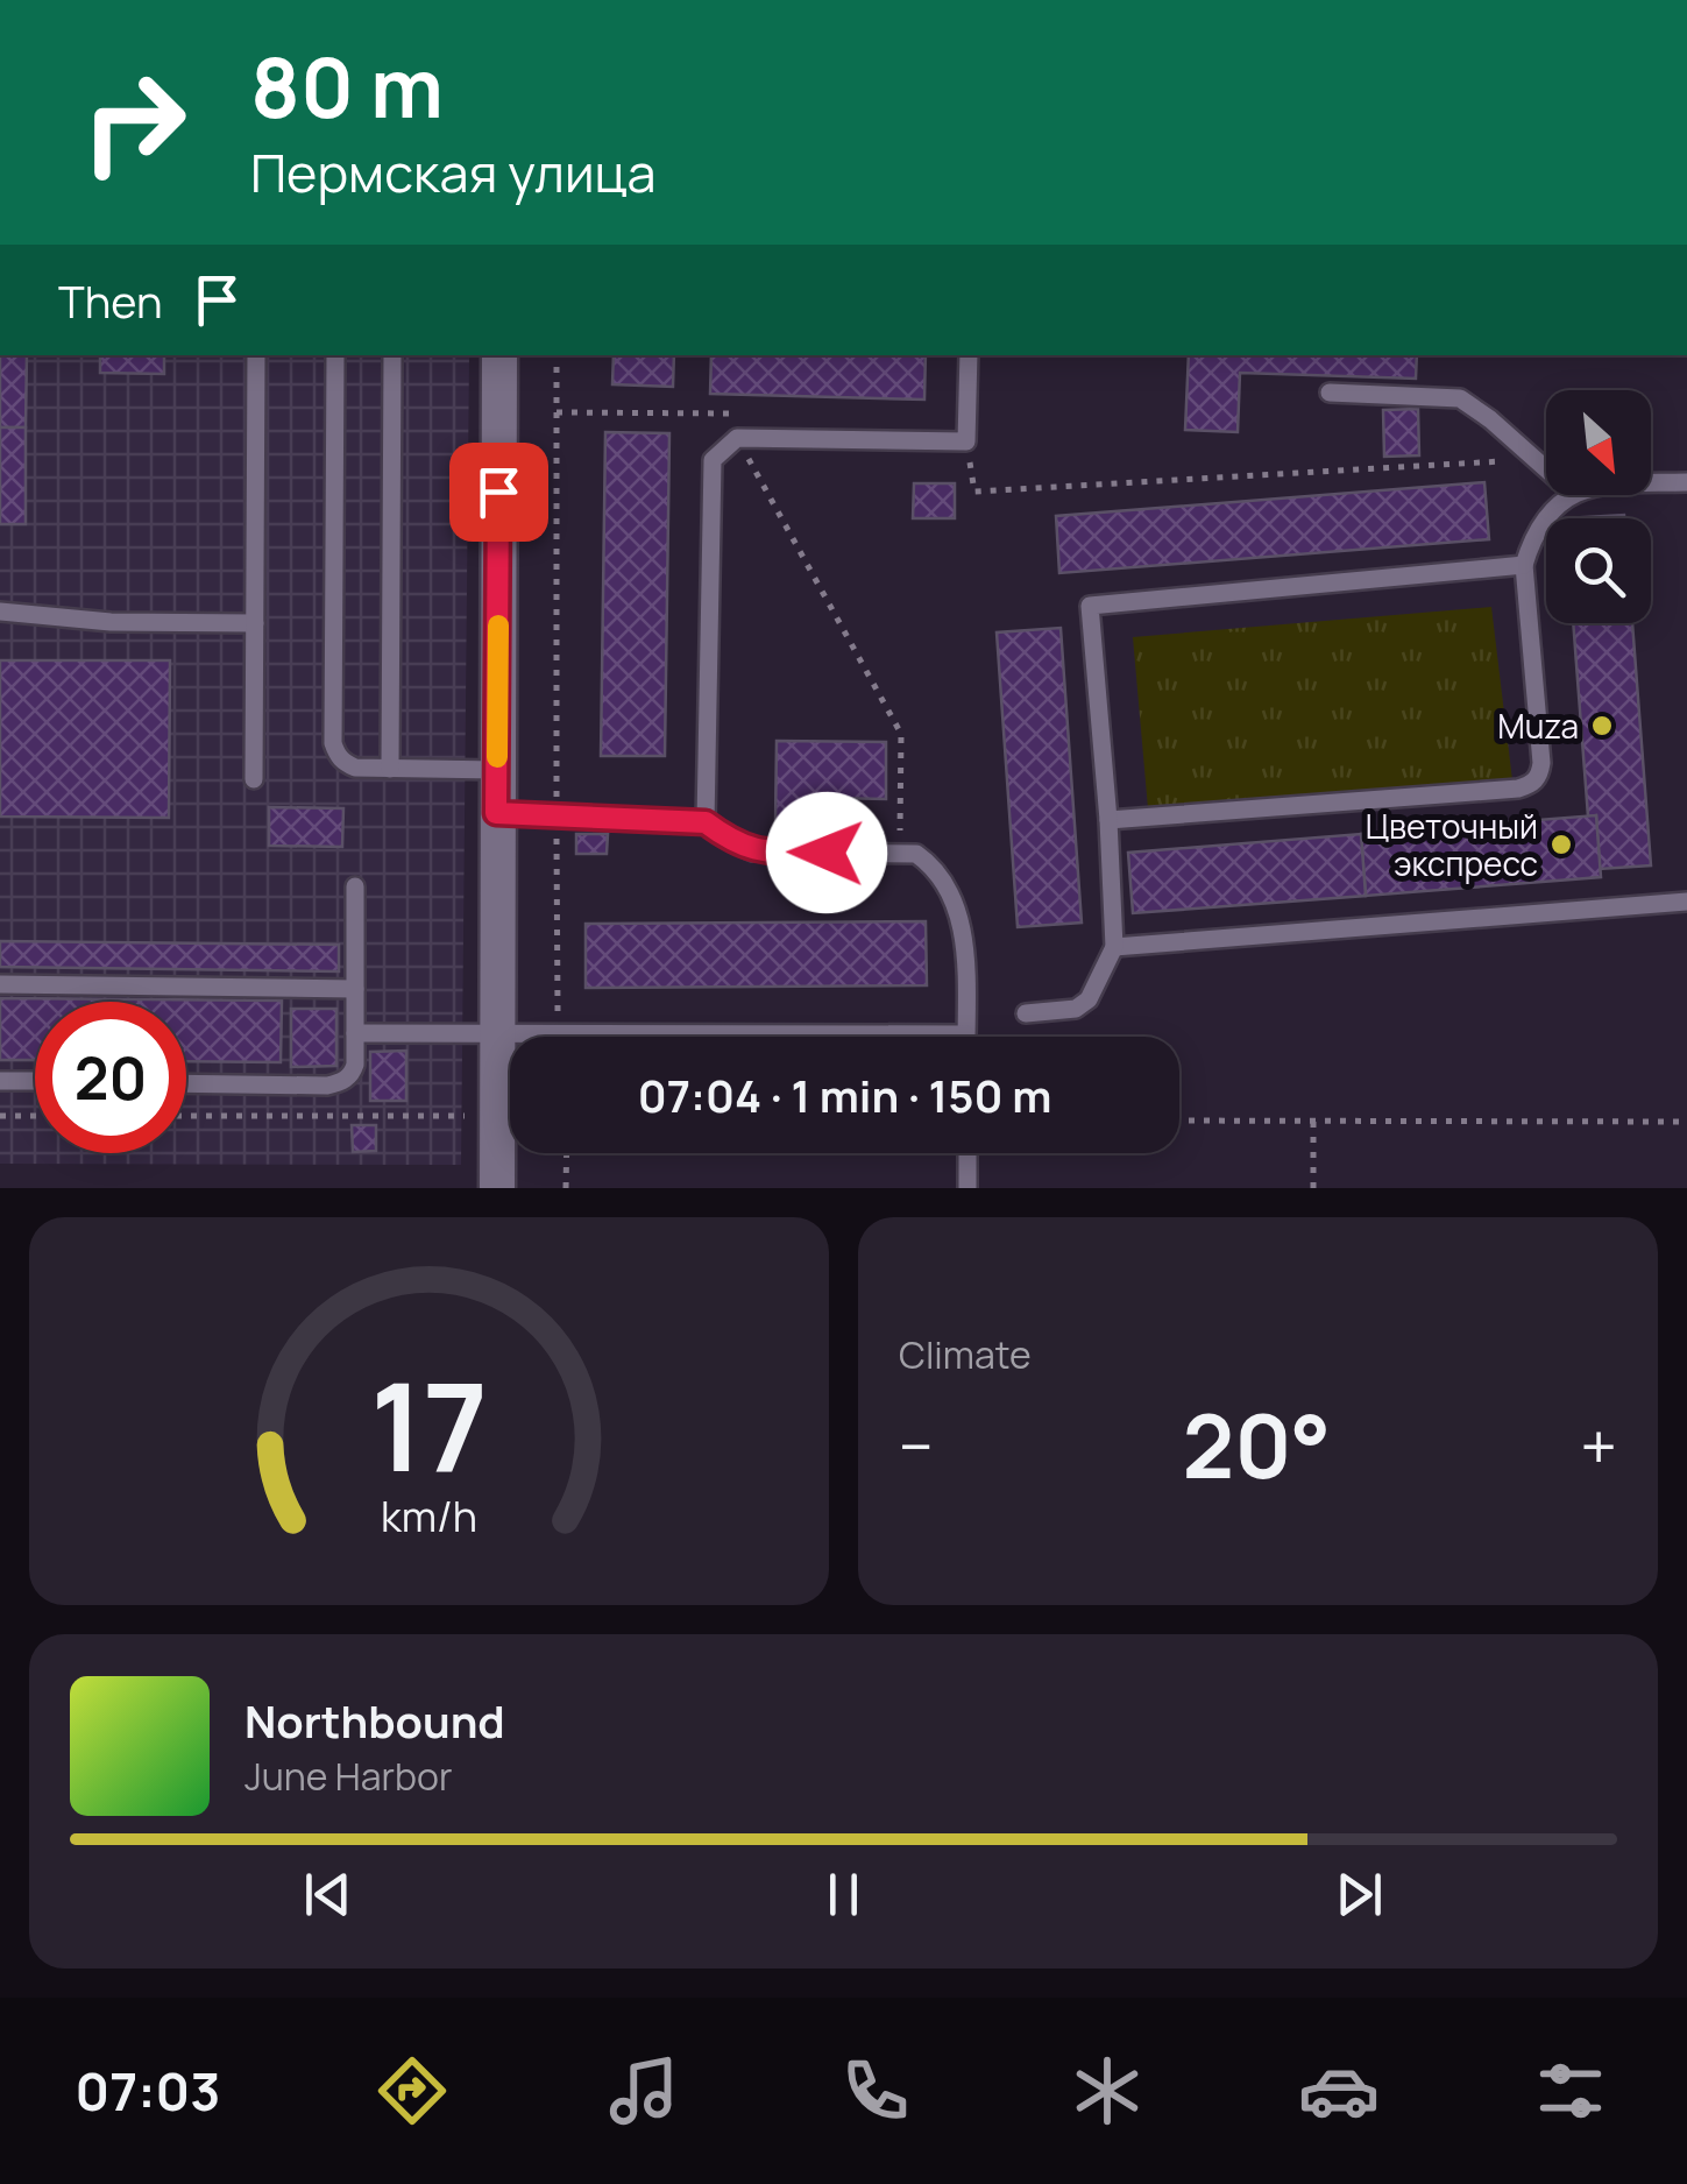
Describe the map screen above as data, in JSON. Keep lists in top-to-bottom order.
{
  "places": ["Muza", "Цветочный экспресс"],
  "north": "bottom right",
  "page": {
    "turn": ["80 m", "Пермская улица"],
    "then": "Then",
    "limit": "20",
    "trip": "07:04 · 1 min · 150 m",
    "tile": "Climate",
    "heat": ["−", "20°", "+"],
    "song": ["Northbound", "June Harbor"],
    "tabs": "07:03",
    "gauge": ["17", "km/h"]
  }
}
